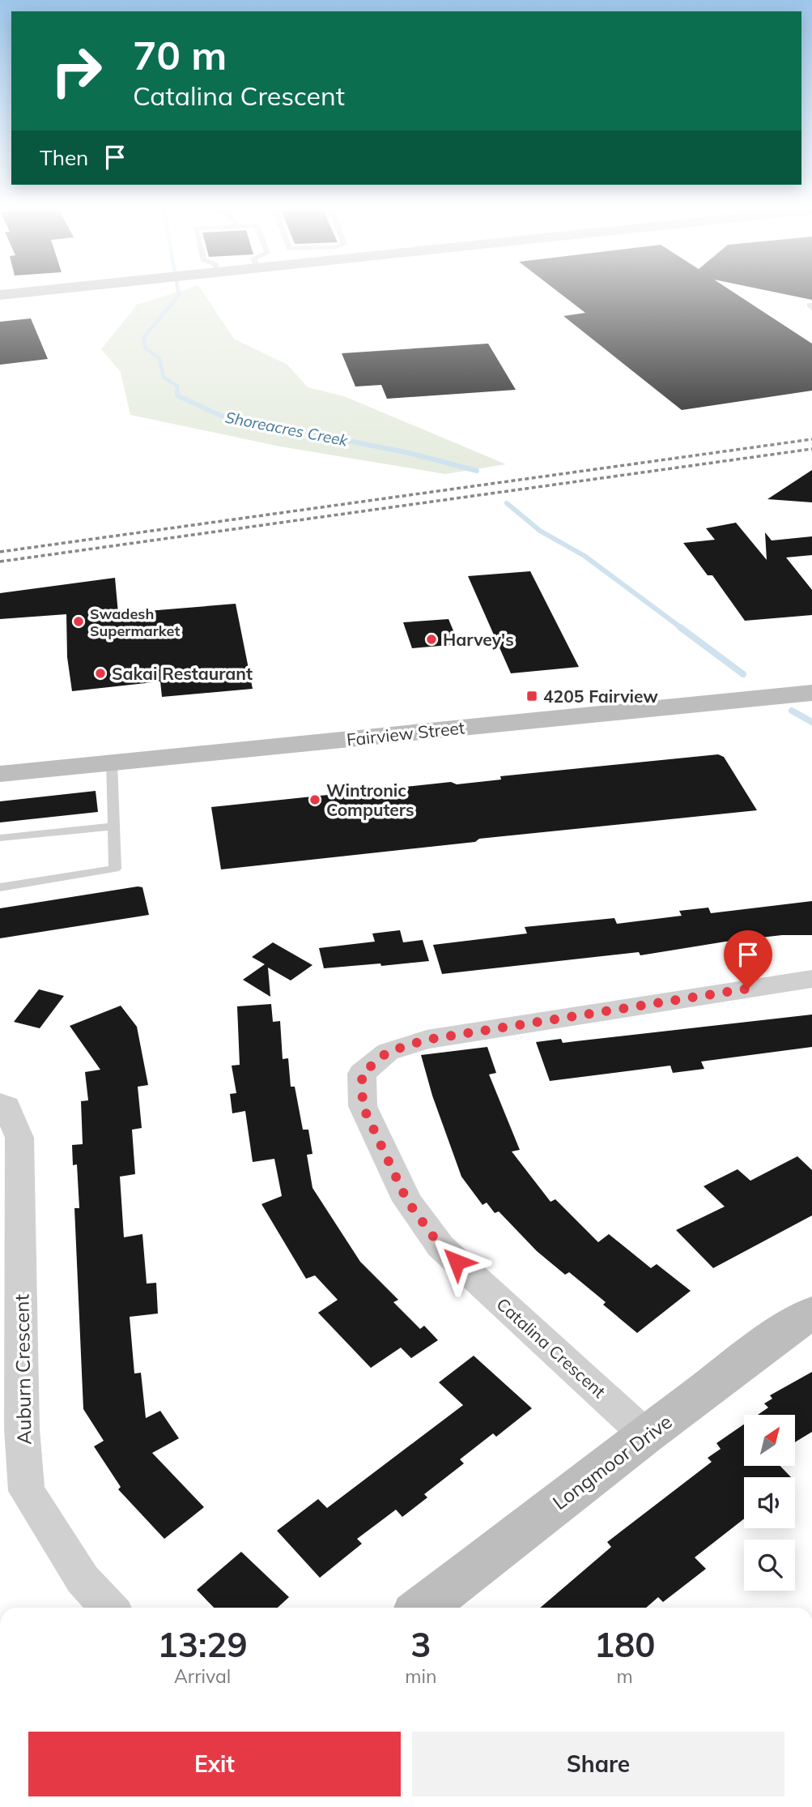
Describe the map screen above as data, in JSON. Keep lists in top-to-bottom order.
{
  "streets": {
    "main road": ["Fairview Street", "Longmoor Drive"],
    "street": ["Catalina Crescent", "Auburn Crescent"]
  },
  "crossings": [
    ["Catalina Crescent", "Longmoor Drive"]
  ],
  "water": ["Shoreacres Creek"],
  "places": {
    "other": [
      "Swadesh Supermarket",
      "Harvey's",
      "Sakai Restaurant",
      "Wintronic Computers"
    ],
    "transit": ["4205 Fairview"]
  },
  "north": "top right",
  "page": {
    "turn": ["70 m", "Catalina Crescent"],
    "then": "Then",
    "eta": [
      "13:29",
      "Arrival",
      "3",
      "min",
      "180",
      "m"
    ],
    "buttons": ["Exit", "Share"]
  }
}
